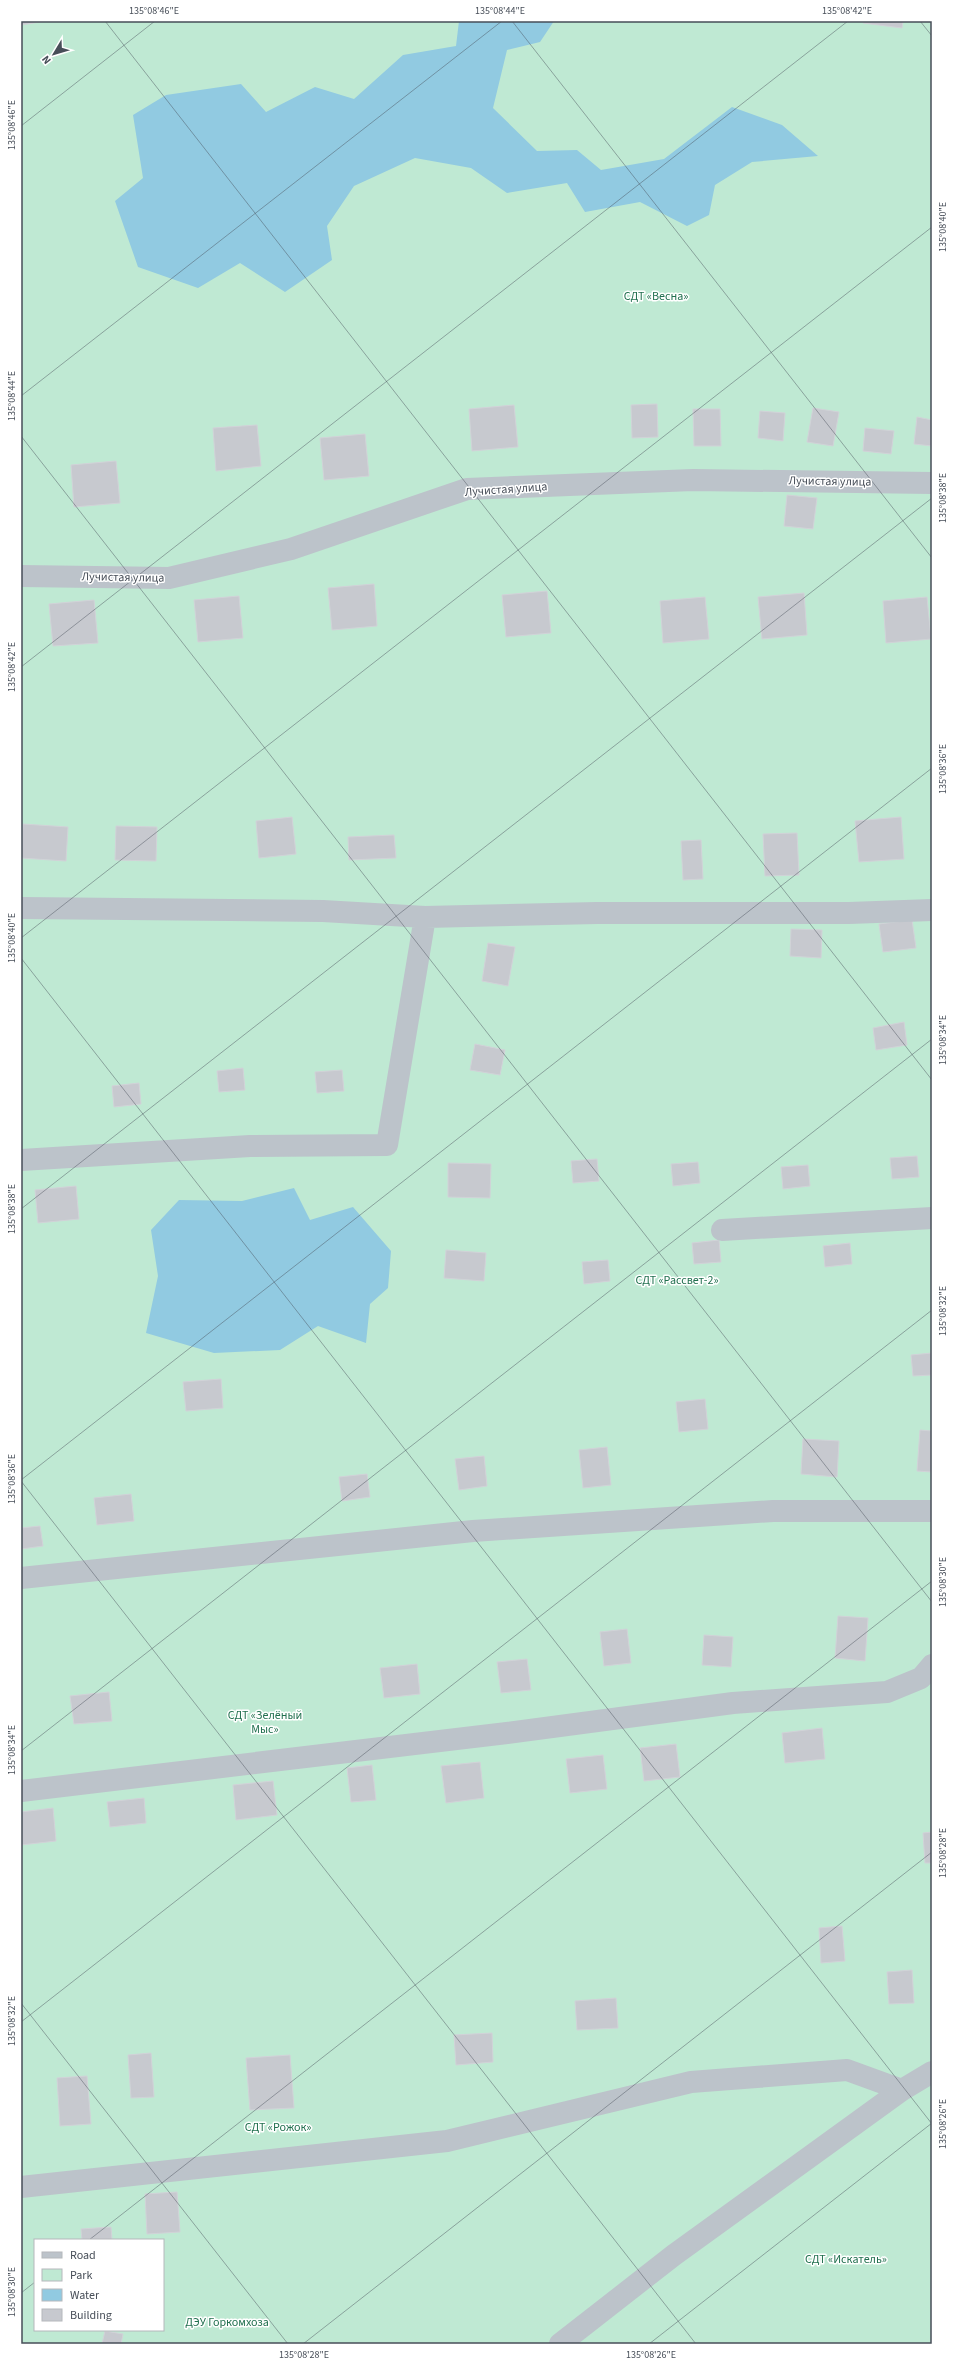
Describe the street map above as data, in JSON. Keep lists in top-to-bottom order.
{
  "streets": {
    "lane": ["Лучистая улица"]
  },
  "parks": [
    "СДТ «Весна»",
    "СДТ «Рассвет-2»",
    "СДТ «Зелёный Мыс»",
    "СДТ «Рожок»",
    "СДТ «Искатель»",
    "ДЭУ Горкомхоза"
  ],
  "legend": [
    "Road",
    "Park",
    "Water",
    "Building"
  ],
  "north": "bottom left",
  "coordinates": [
    "135°08'46\"E",
    "135°08'44\"E",
    "135°08'42\"E",
    "135°08'40\"E",
    "135°08'38\"E",
    "135°08'36\"E",
    "135°08'34\"E",
    "135°08'32\"E",
    "135°08'30\"E",
    "135°08'28\"E",
    "135°08'26\"E"
  ]
}
